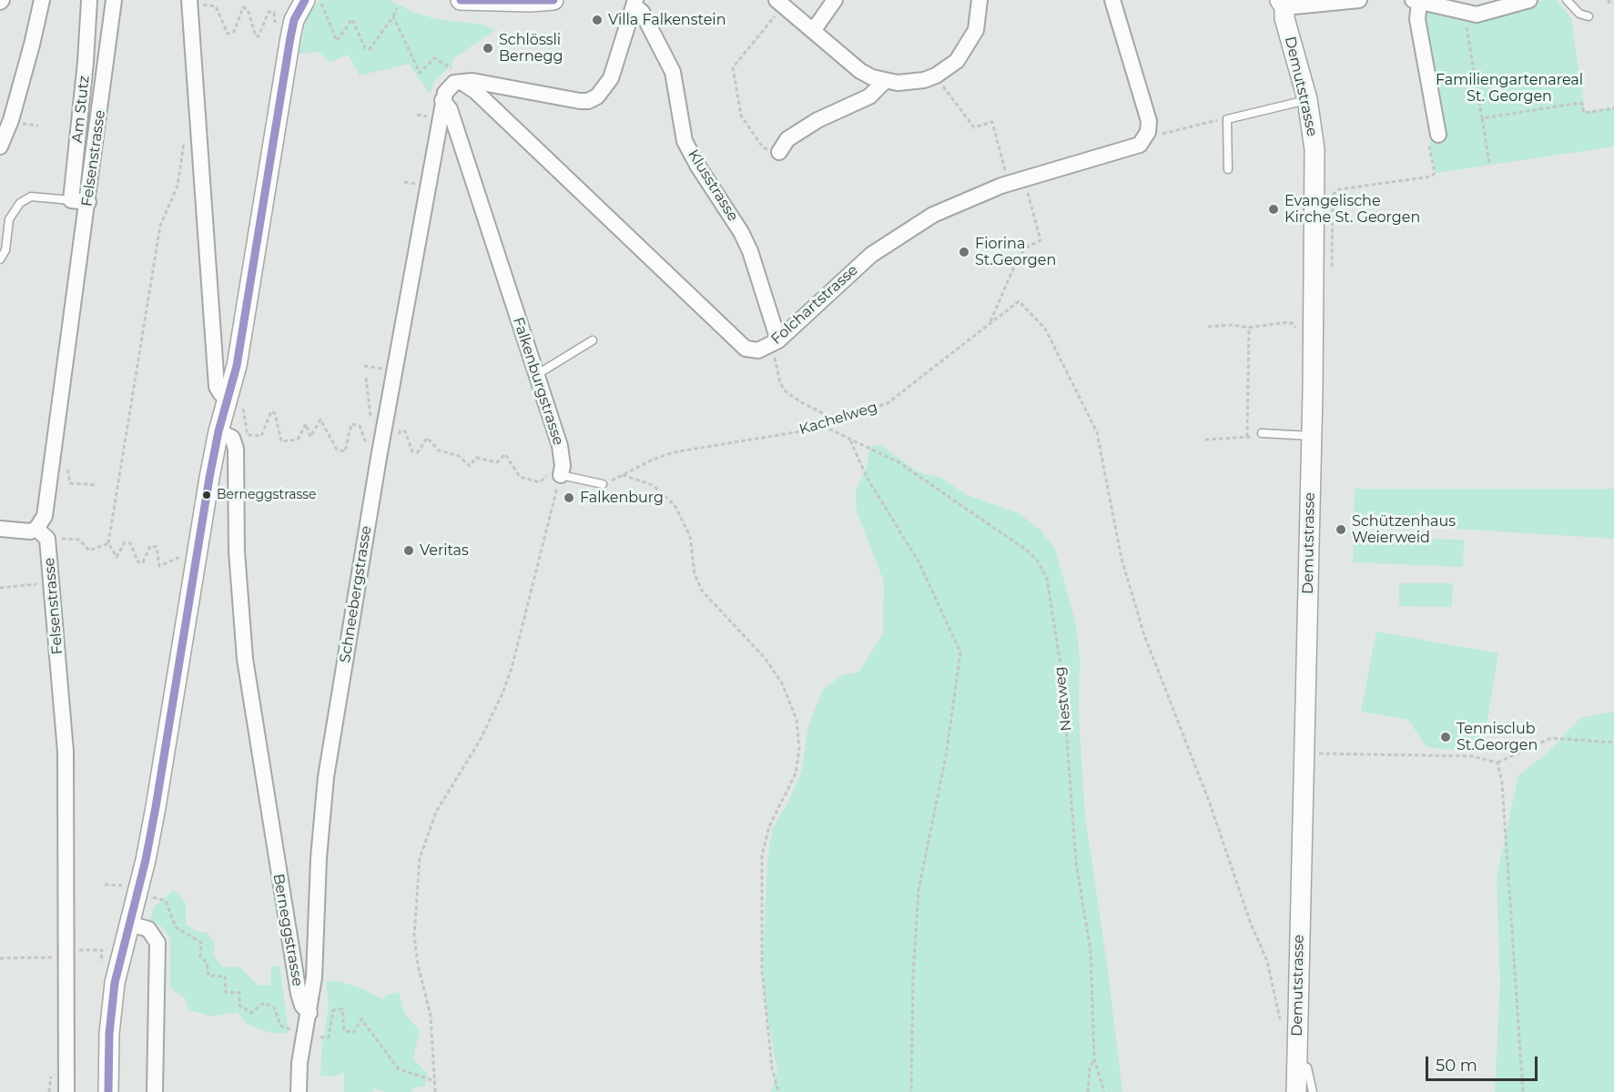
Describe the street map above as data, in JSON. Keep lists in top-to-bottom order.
{
  "streets": {
    "street": [
      "Demutstrasse",
      "Am Stutz",
      "Felsenstrasse",
      "Klusstrasse",
      "Folchartstrasse",
      "Falkenburgstrasse",
      "Schneebergstrasse",
      "Berneggstrasse"
    ],
    "path": ["Kachelweg", "Nestweg"]
  },
  "crossings": [
    ["Klusstrasse", "Folchartstrasse"],
    ["Falkenburgstrasse", "Schneebergstrasse"],
    ["Kachelweg", "Nestweg"],
    ["Schneebergstrasse", "Berneggstrasse"]
  ],
  "parks": ["Familiengartenareal St. Georgen"],
  "places": [
    "Villa Falkenstein",
    "Schlössli Bernegg",
    "Evangelische Kirche St. Georgen",
    "Fiorina St.Georgen",
    "Berneggstrasse",
    "Falkenburg",
    "Schützenhaus Weierweid",
    "Veritas",
    "Tennisclub St.Georgen"
  ],
  "scale_bar": "50 m"
}
